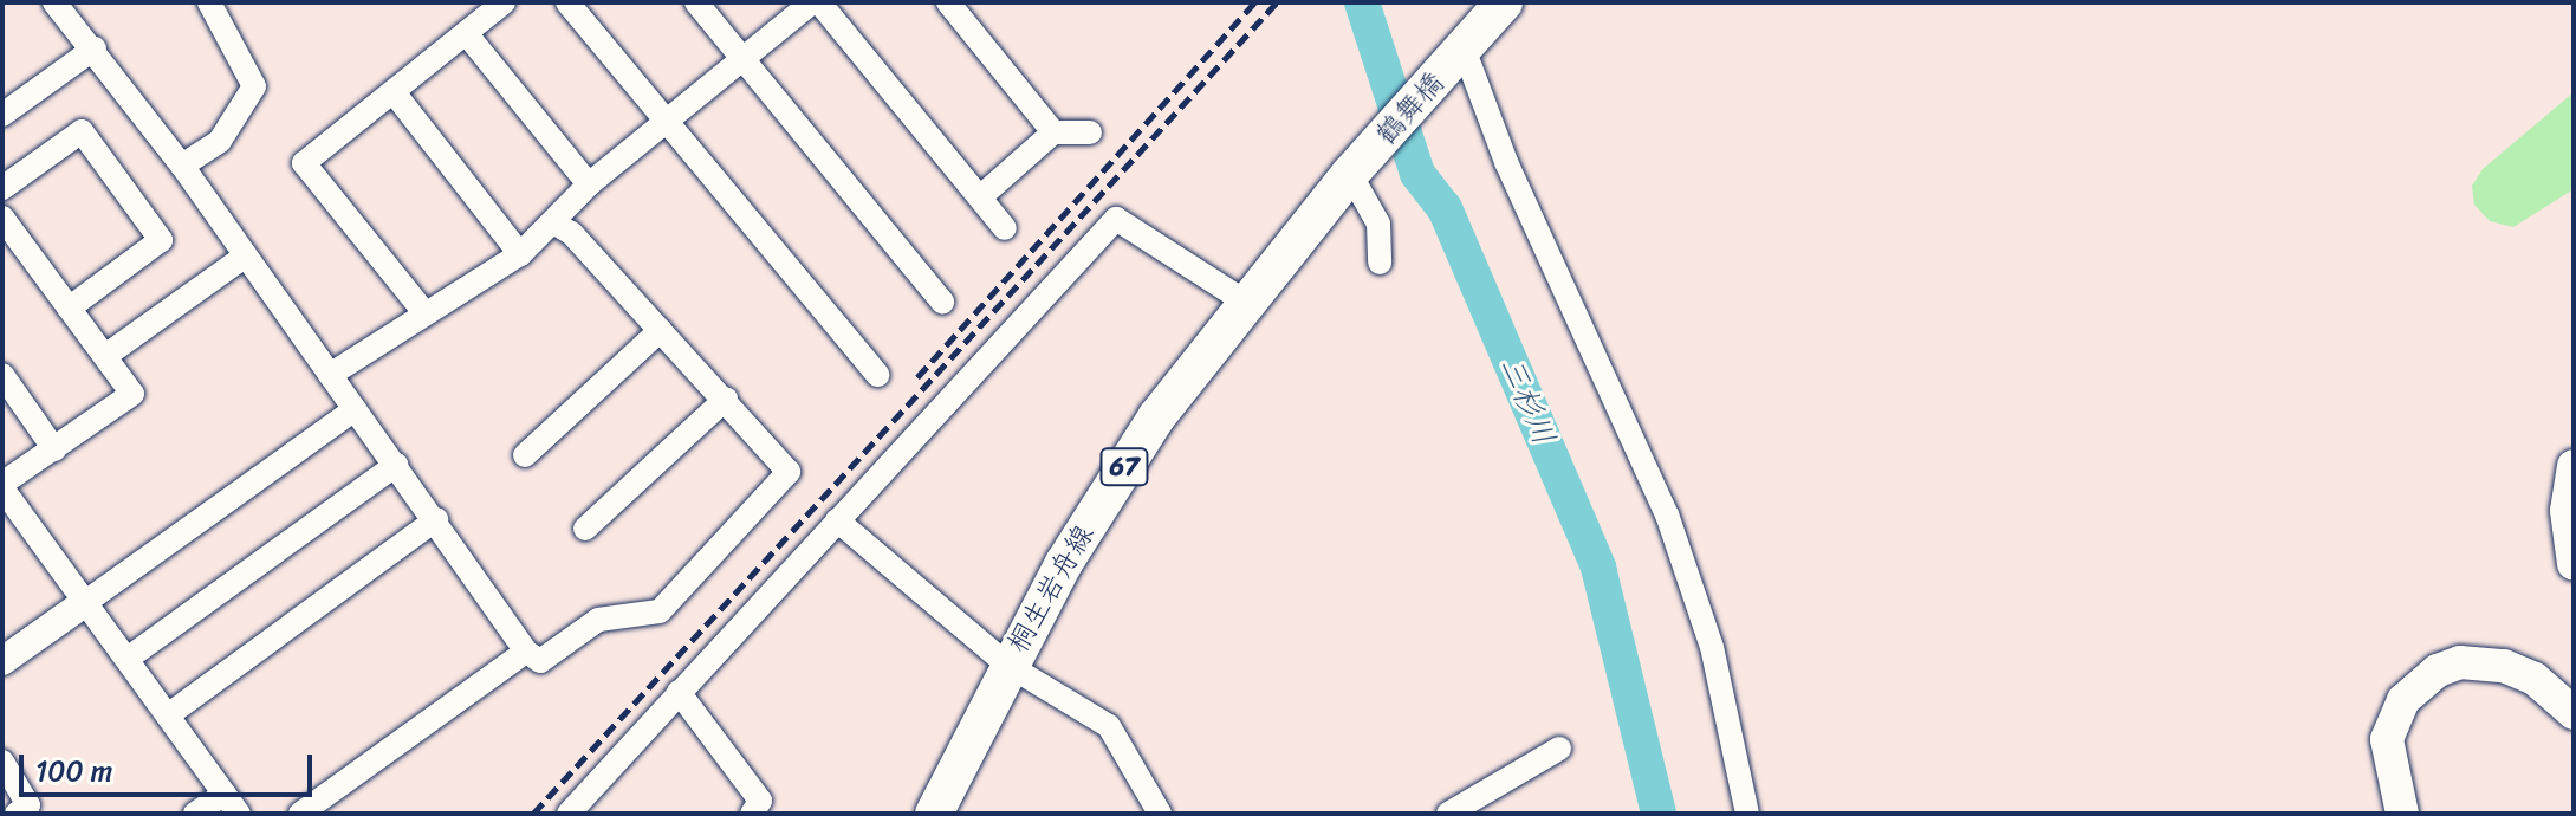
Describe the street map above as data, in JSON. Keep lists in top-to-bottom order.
{
  "streets": {
    "main road": ["鶴舞橋", "67", "桐生岩舟線"]
  },
  "crossings": [
    ["鶴舞橋", "67"],
    ["鶴舞橋", "桐生岩舟線"]
  ],
  "water": ["三杉川"],
  "scale_bar": "100 m"
}
